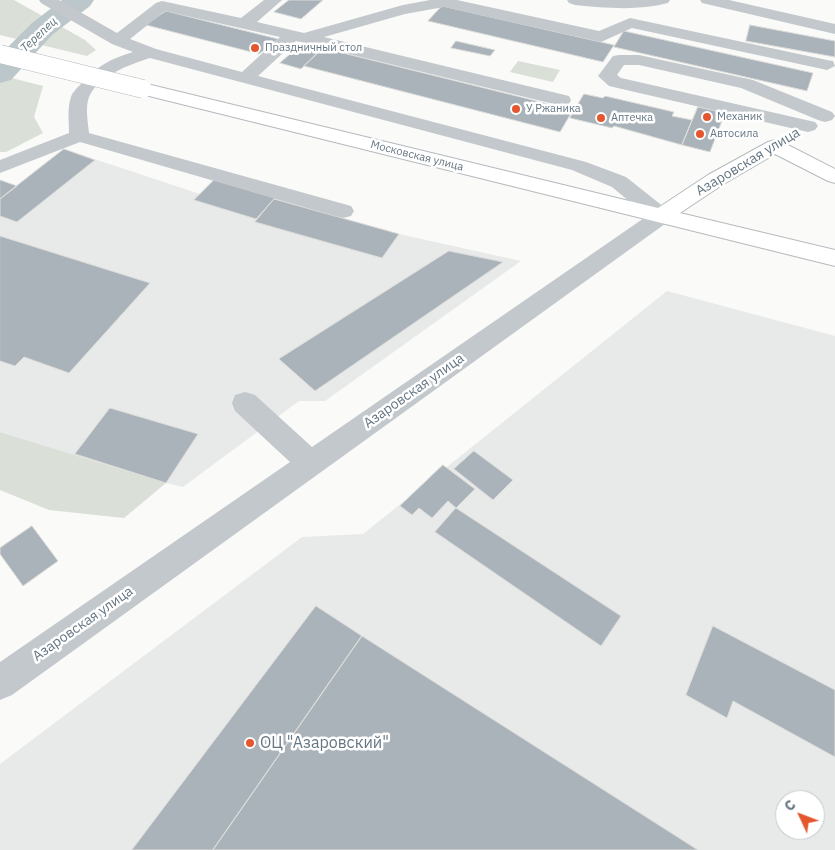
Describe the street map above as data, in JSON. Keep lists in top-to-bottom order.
{
  "streets": {
    "main road": ["Московская улица", "Азаровская улица"]
  },
  "crossings": [
    ["Московская улица", "Азаровская улица"]
  ],
  "water": ["Терепец"],
  "places": [
    "Праздничный стол",
    "У Ржаника",
    "Механик",
    "Аптечка",
    "Автосила",
    "ОЦ \"Азаровский\""
  ],
  "north": "top left"
}
